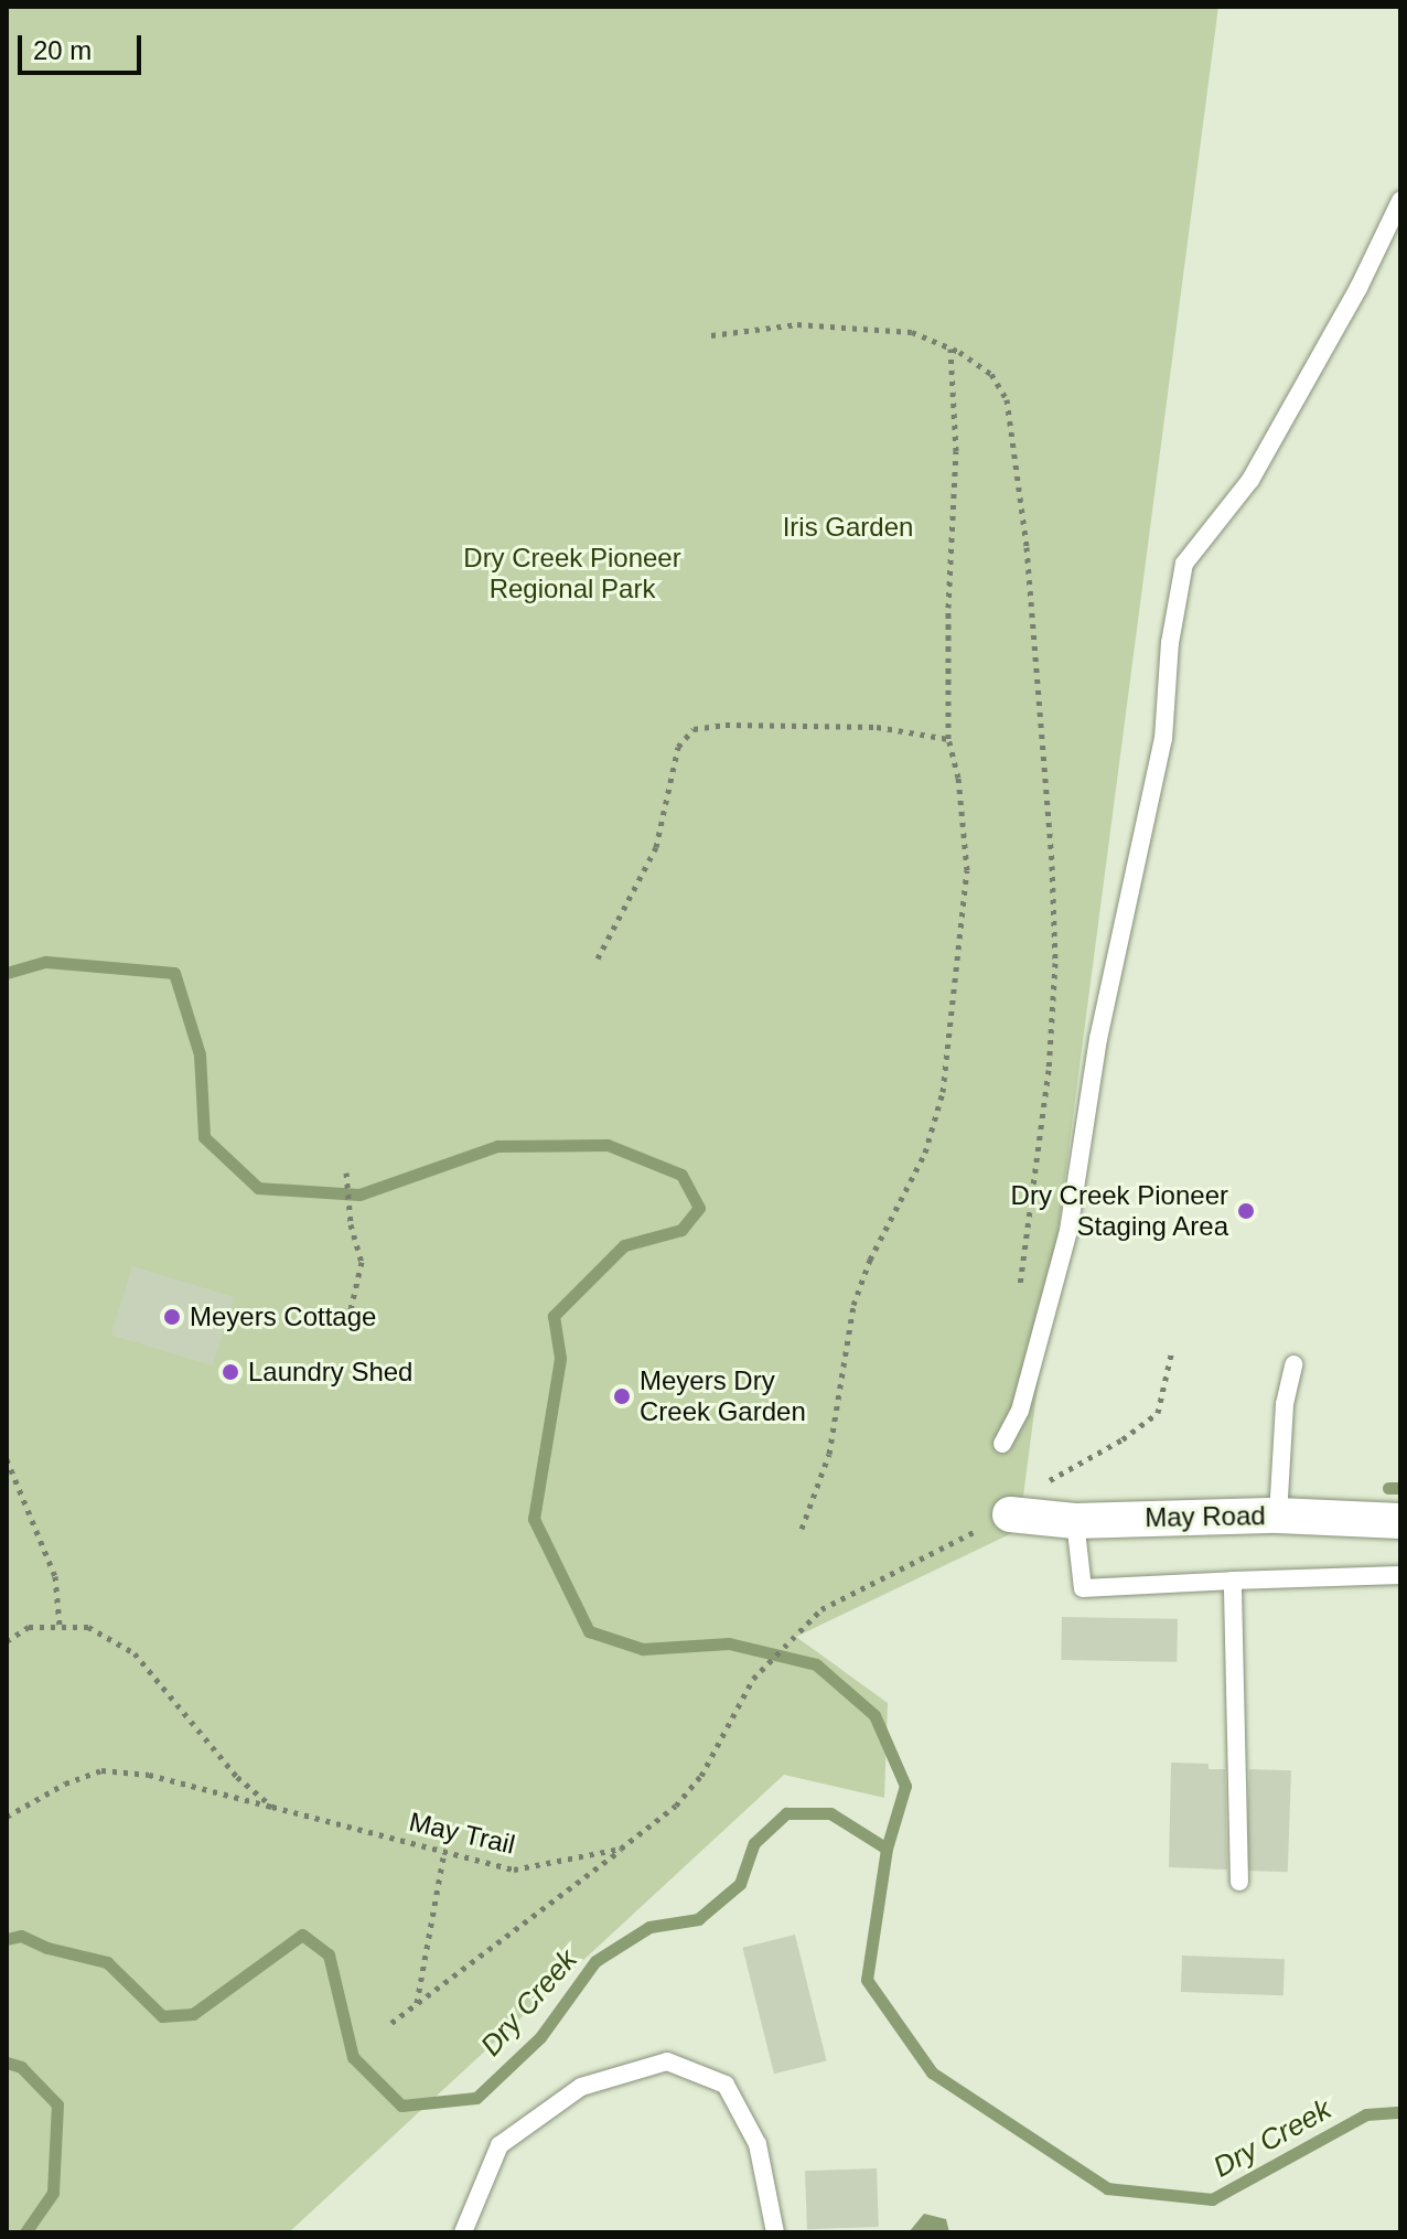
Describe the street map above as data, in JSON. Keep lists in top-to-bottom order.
{
  "streets": {
    "street": ["May Road"],
    "path": ["May Trail"]
  },
  "crossings": [
    ["May Road", "May Trail"]
  ],
  "water": ["Dry Creek"],
  "parks": ["Iris Garden", "Dry Creek Pioneer Regional Park"],
  "places": [
    "Dry Creek Pioneer Staging Area",
    "Meyers Cottage",
    "Laundry Shed",
    "Meyers Dry Creek Garden"
  ],
  "scale_bar": "20 m"
}
